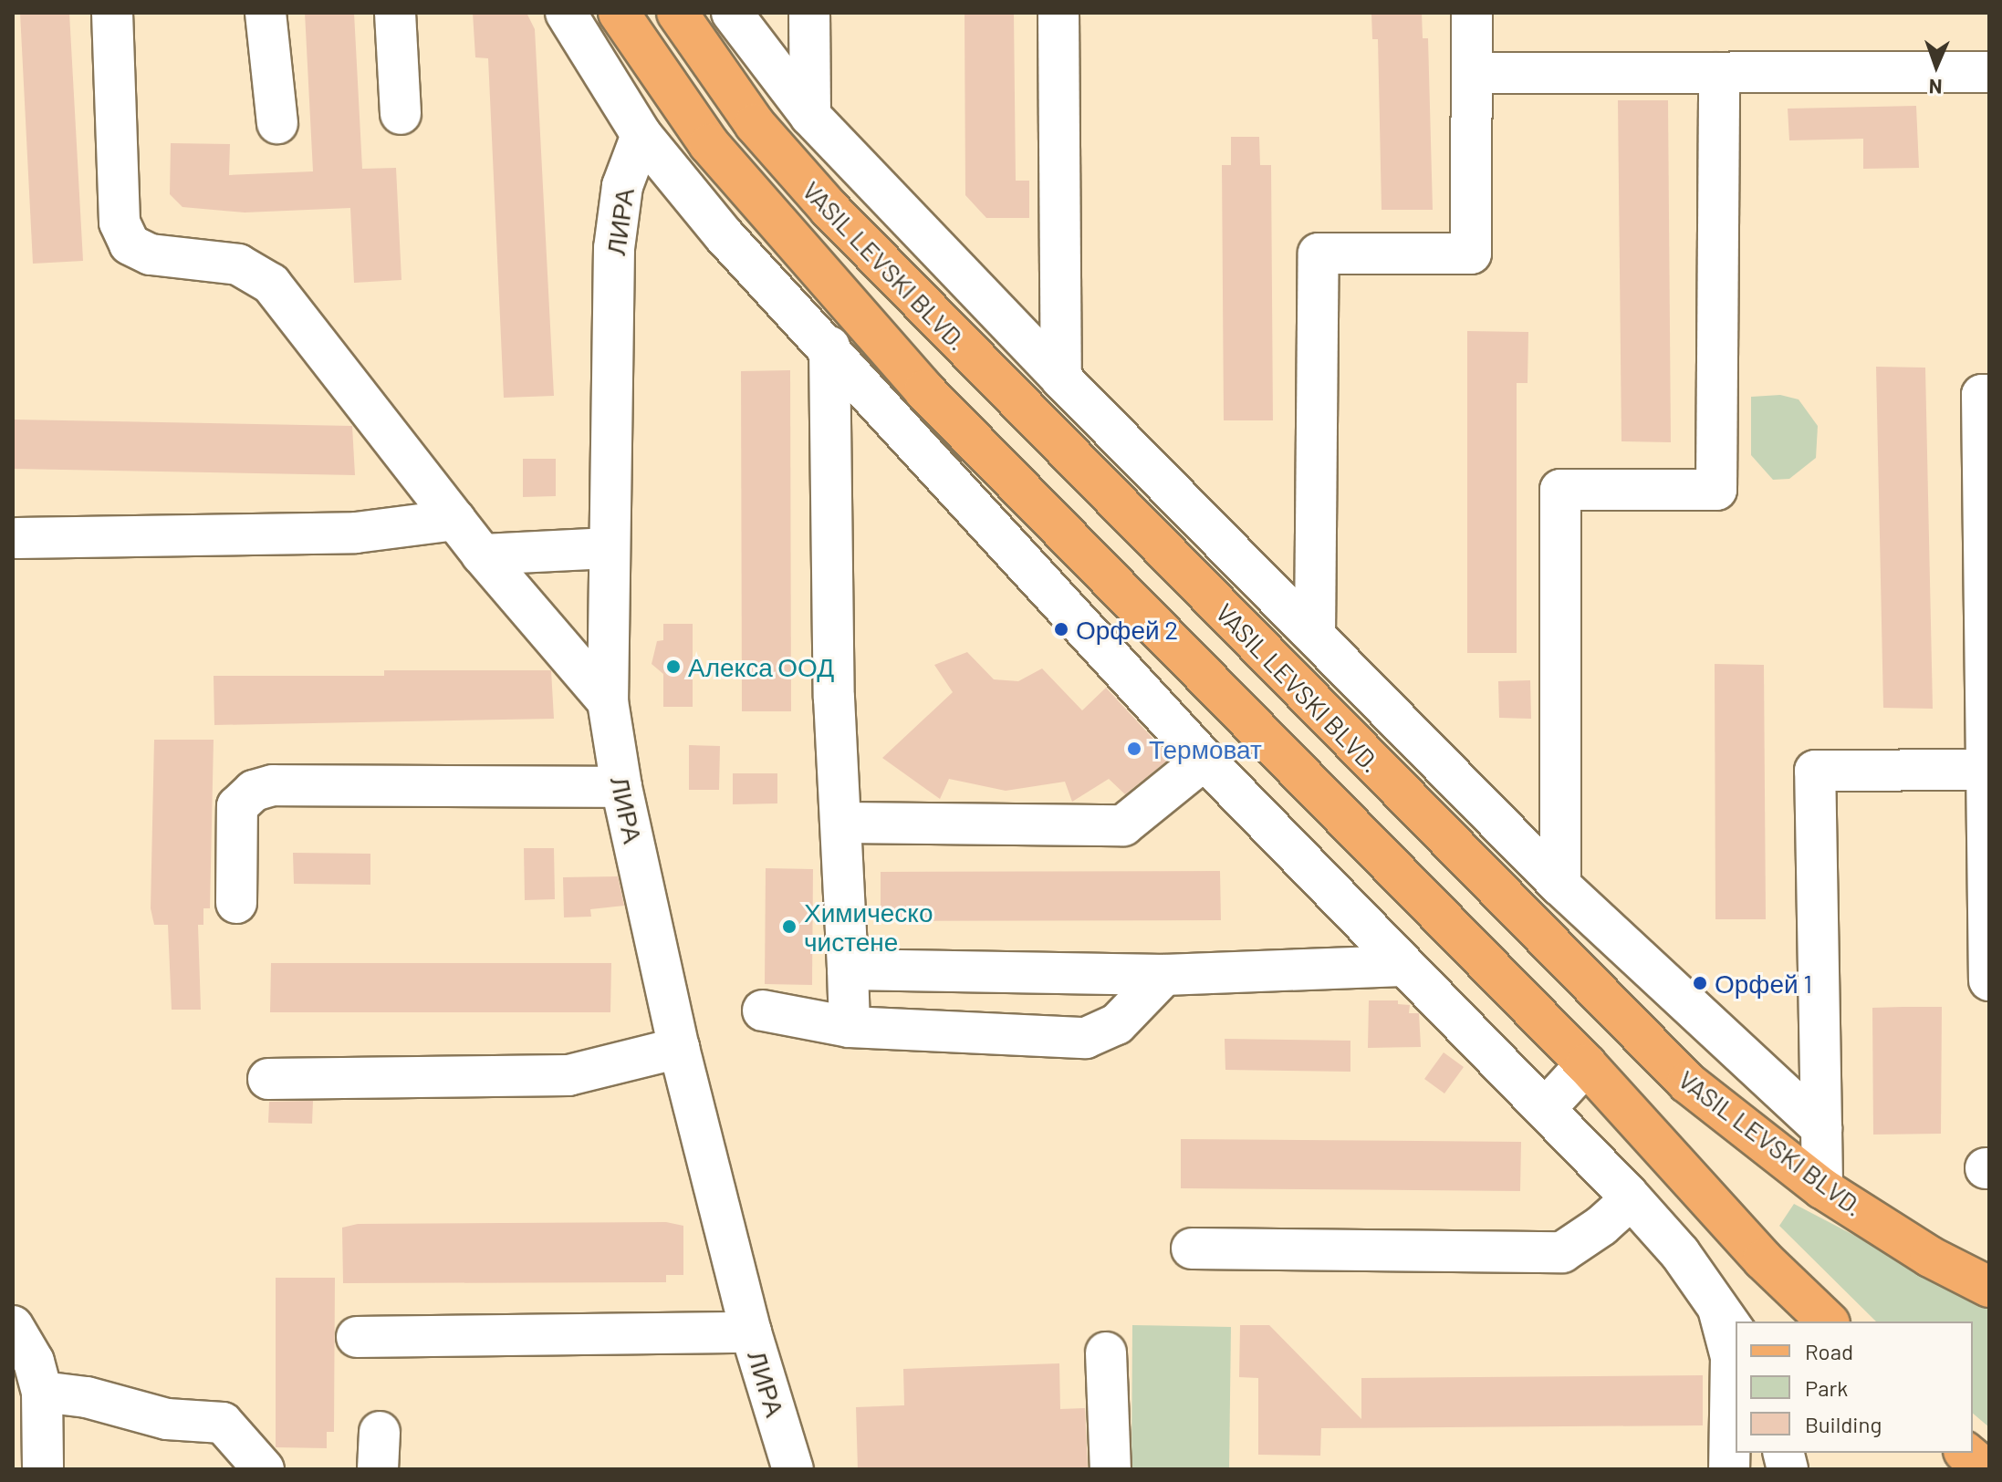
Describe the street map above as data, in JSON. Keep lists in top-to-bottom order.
{
  "streets": {
    "main road": ["VASIL LEVSKI BLVD."],
    "street": ["ЛИРА"]
  },
  "places": [
    "Орфей 2",
    "Алекса ООД",
    "Термоват",
    "Химическо чистене",
    "Орфей 1"
  ],
  "legend": ["Road", "Park", "Building"],
  "north": "bottom"
}
